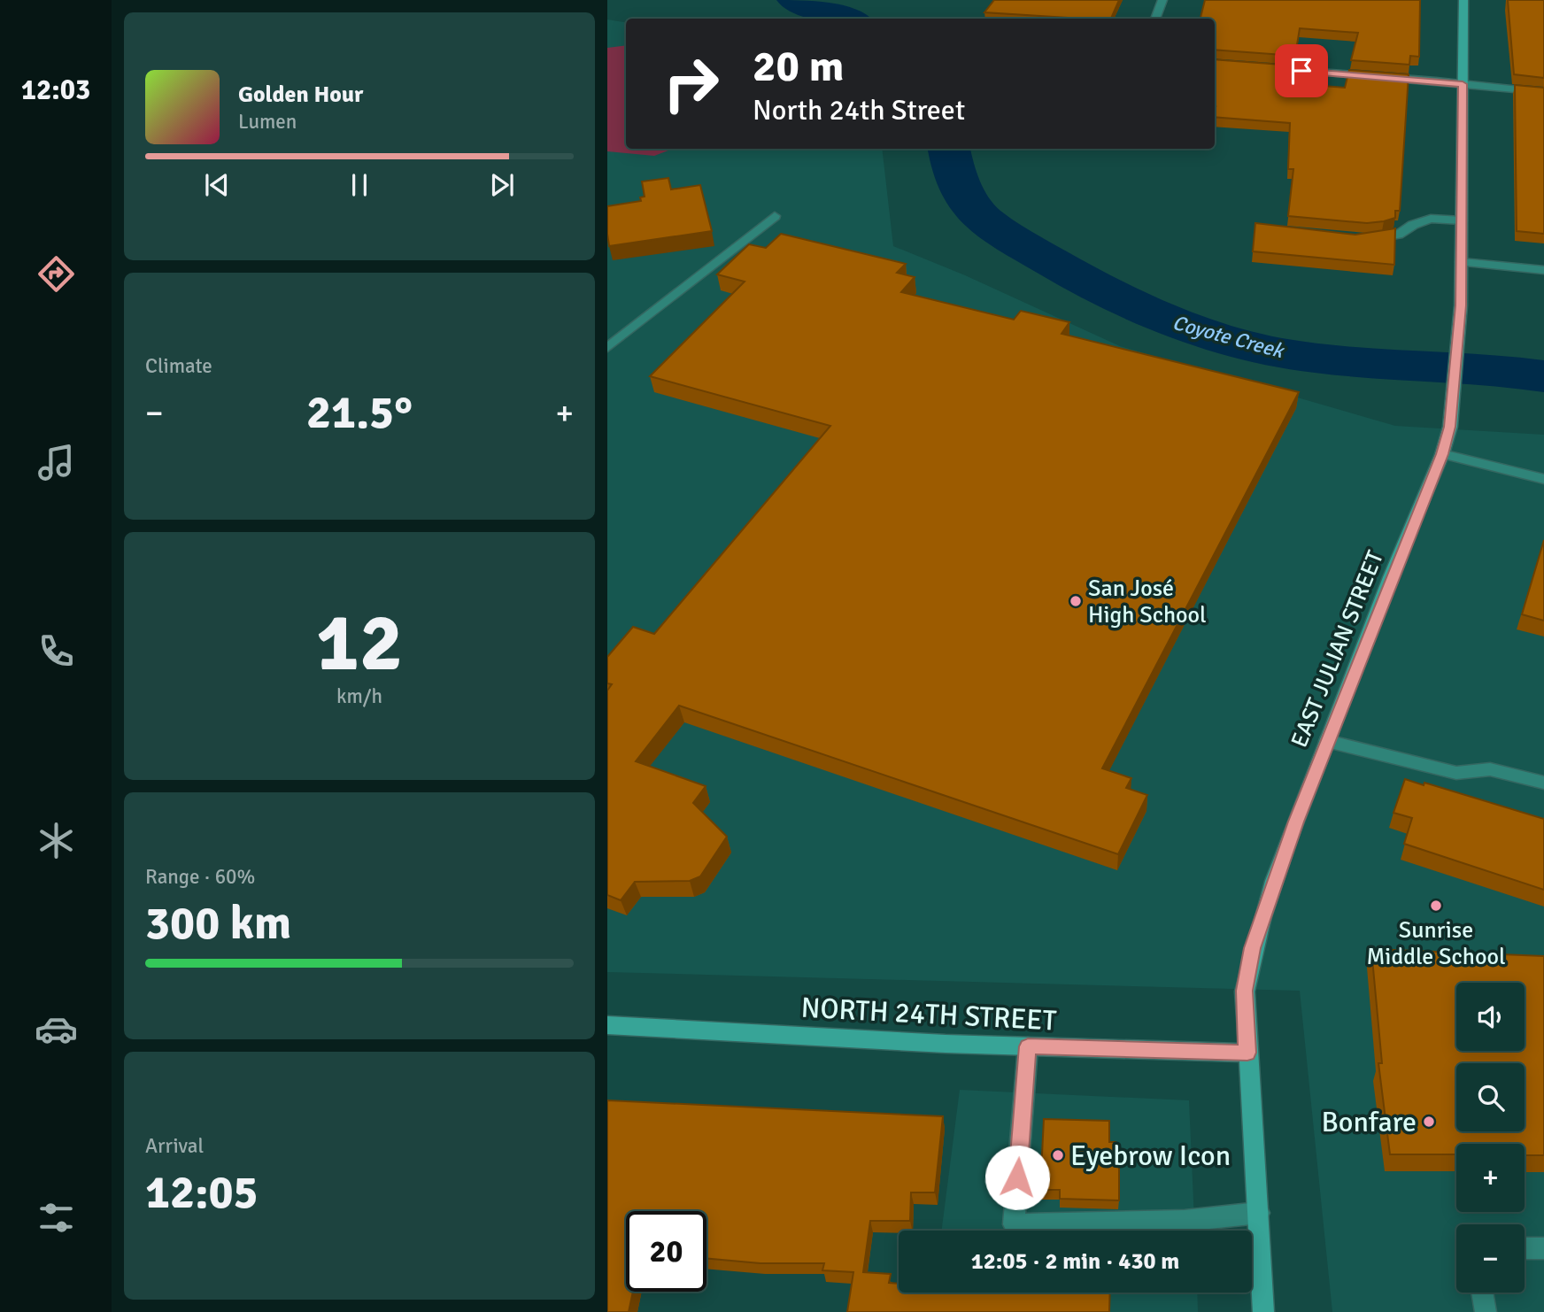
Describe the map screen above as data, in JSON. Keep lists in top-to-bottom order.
{
  "streets": {
    "main road": ["EAST JULIAN STREET", "NORTH 24TH STREET"]
  },
  "crossings": [
    ["EAST JULIAN STREET", "NORTH 24TH STREET"]
  ],
  "water": ["Coyote Creek"],
  "places": [
    "San José High School",
    "Sunrise Middle School",
    "Bonfare",
    "Eyebrow Icon"
  ],
  "page": {
    "tabs": "12:03",
    "turn": ["20 m", "North 24th Street"],
    "song": ["Golden Hour", "Lumen"],
    "tile": [
      "Climate",
      ["12", "km/h"],
      ["Range · 60%", "300 km"],
      ["Arrival", "12:05"]
    ],
    "heat": ["−", "21.5°", "+"],
    "map_buttons": ["+", "−"],
    "limit": "20",
    "trip": "12:05 · 2 min · 430 m"
  }
}
